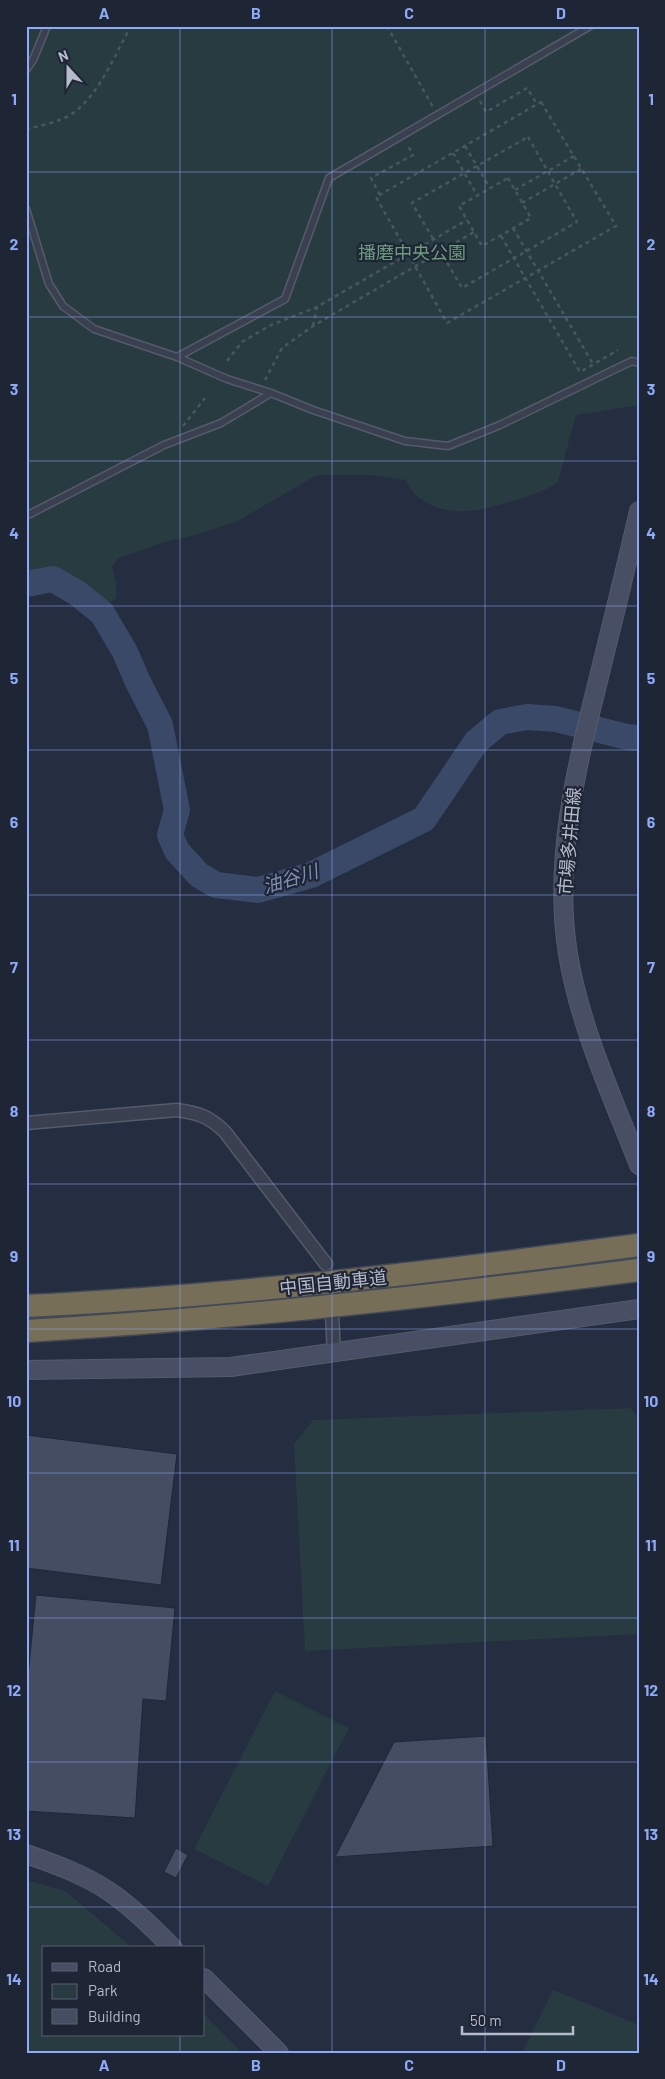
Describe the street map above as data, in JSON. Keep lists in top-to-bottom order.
{
  "streets": {
    "highway": ["中国自動車道"],
    "street": ["市場多井田線"]
  },
  "water": ["油谷川"],
  "parks": ["播磨中央公園"],
  "legend": ["Road", "Park", "Building"],
  "scale_bar": "50 m",
  "north": "top",
  "grid": {
    "columns": [
      "A",
      "B",
      "C",
      "D"
    ],
    "rows": [
      "1",
      "2",
      "3",
      "4",
      "5",
      "6",
      "7",
      "8",
      "9",
      "10",
      "11",
      "12",
      "13",
      "14"
    ]
  }
}
